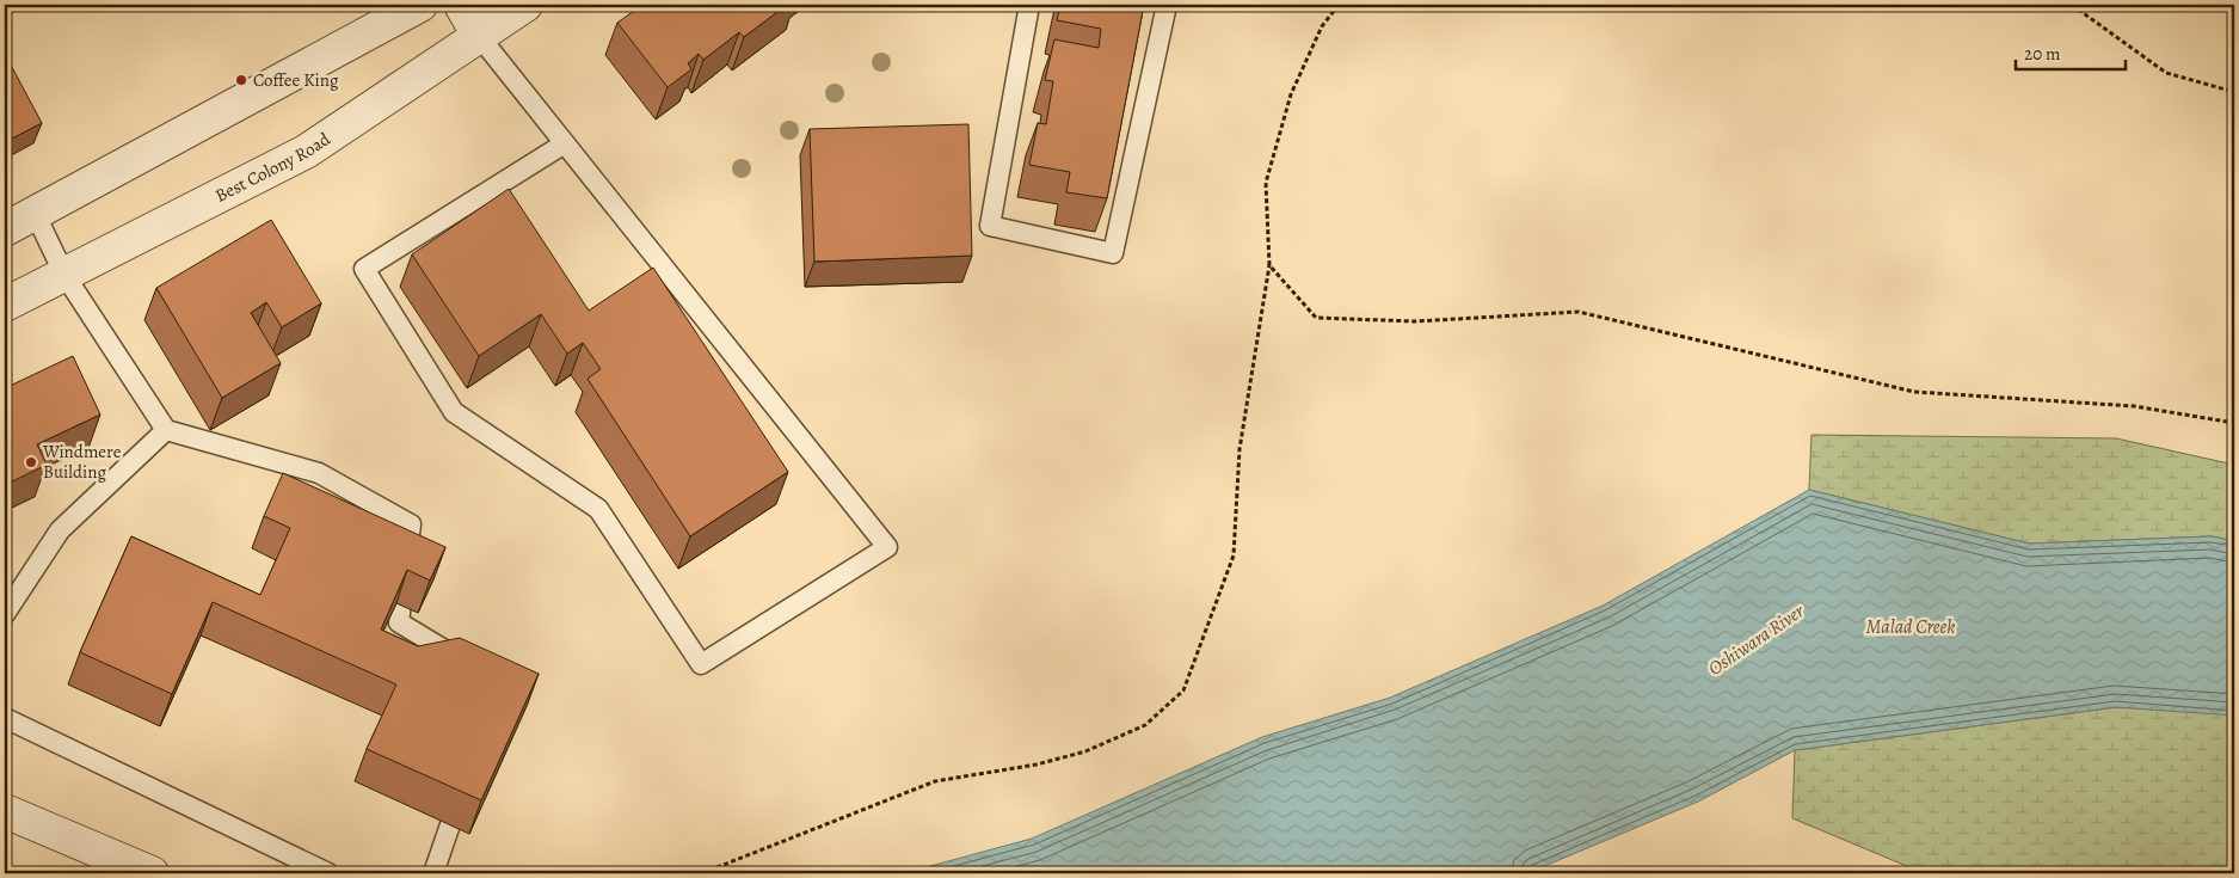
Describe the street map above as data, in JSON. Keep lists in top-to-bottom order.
{
  "streets": {
    "street": ["Best Colony Road"]
  },
  "water": ["Malad Creek", "Oshiwara River"],
  "places": ["Coffee King", "Windmere Building"],
  "scale_bar": "20 m"
}
